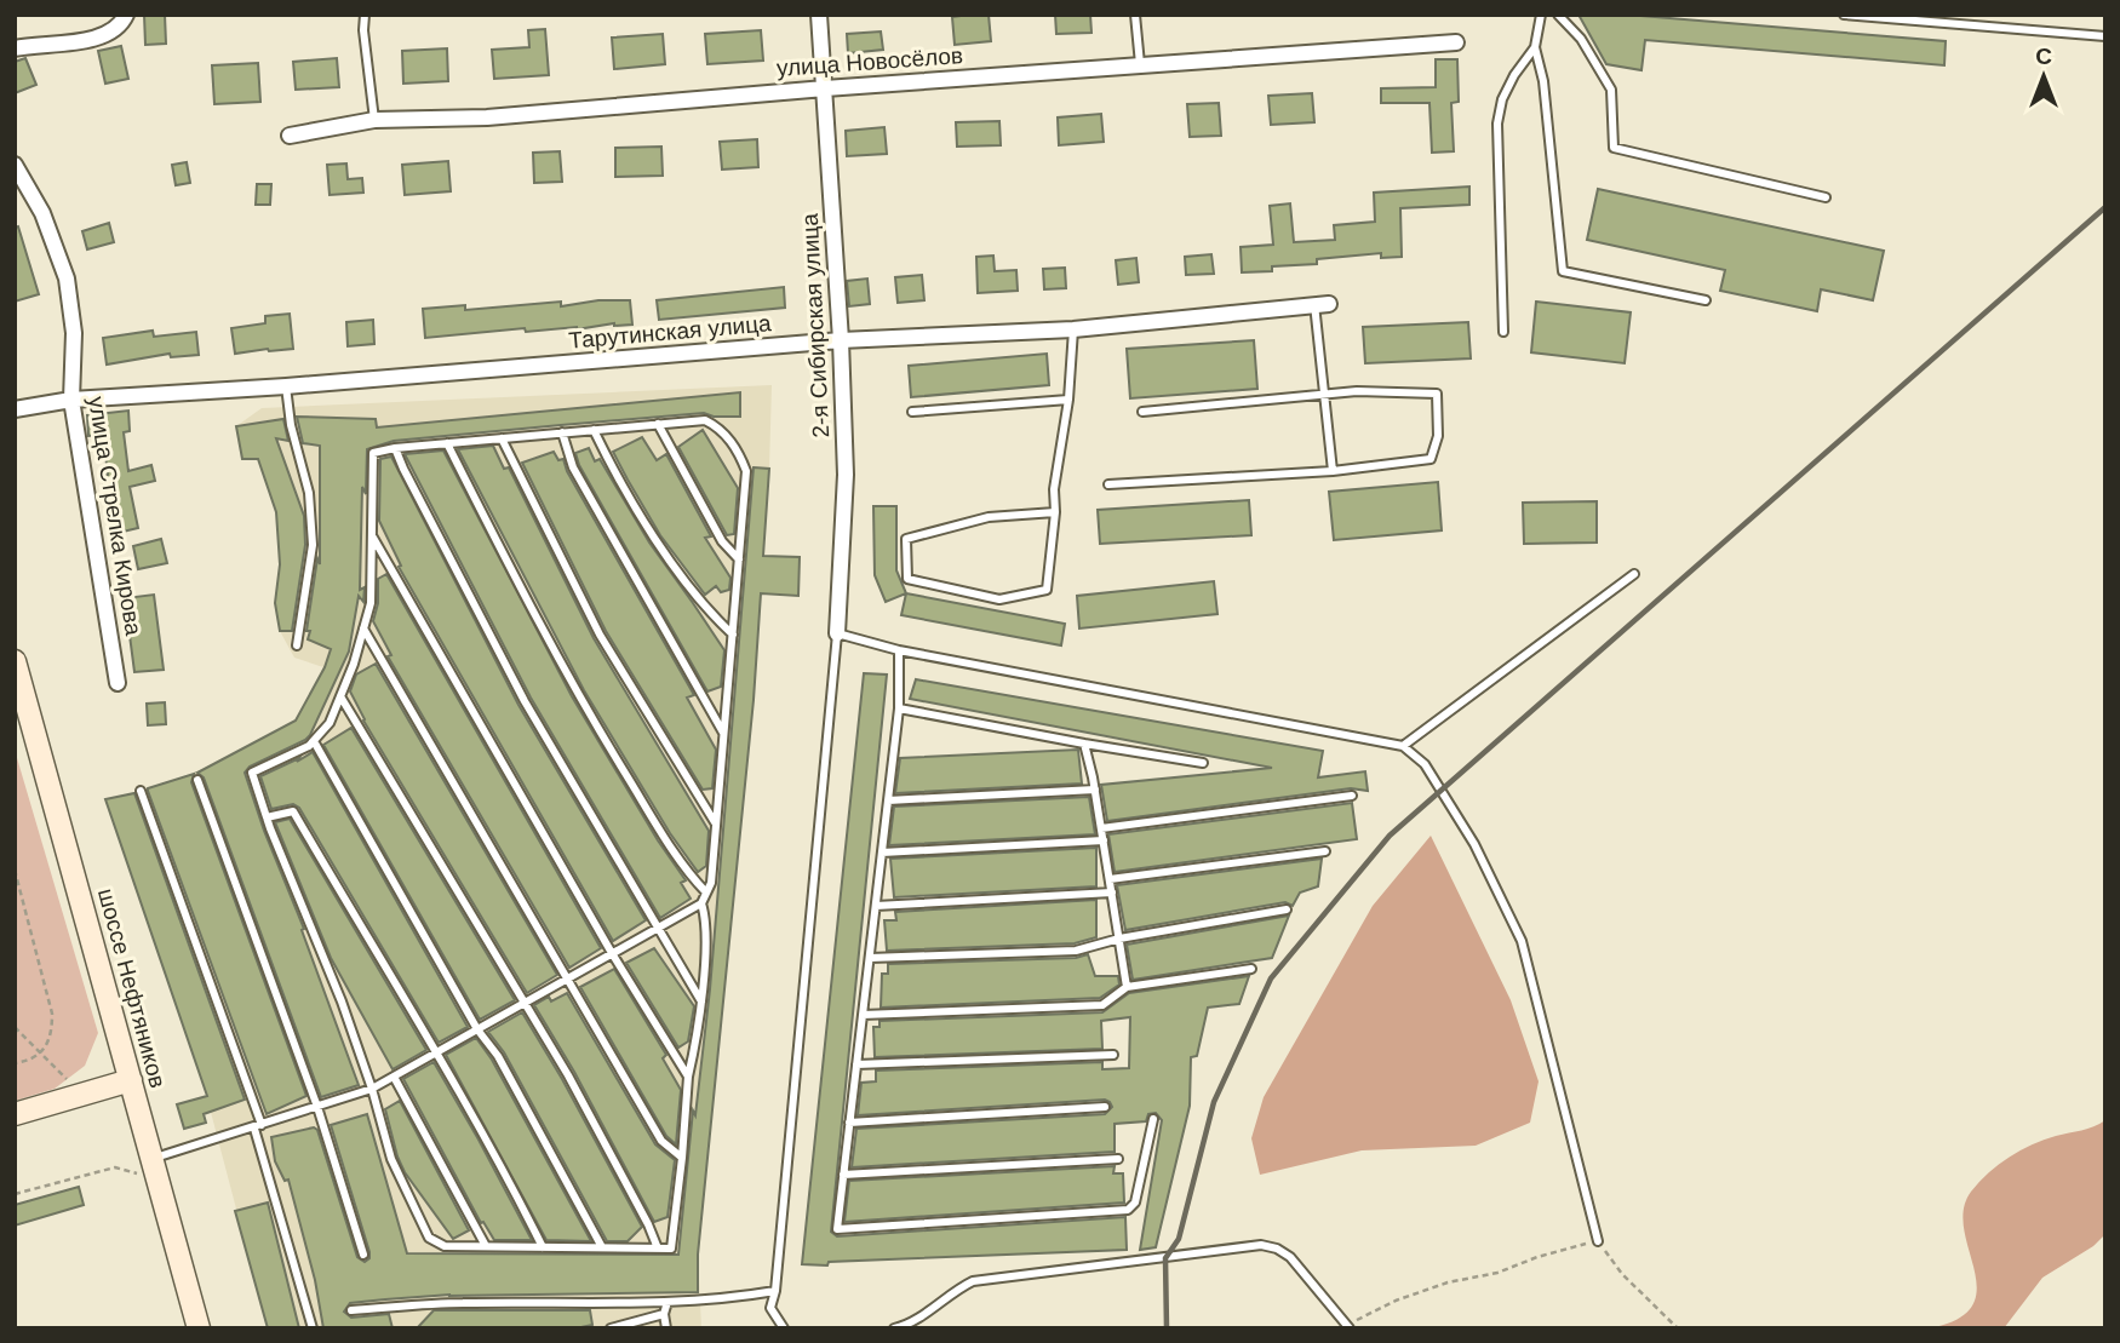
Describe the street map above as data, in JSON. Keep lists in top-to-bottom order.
{
  "streets": {
    "main road": ["шоссе Нефтяников"],
    "street": [
      "улица Новосёлов",
      "2-я Сибирская улица",
      "Тарутинская улица",
      "улица Стрелка Кирова"
    ]
  },
  "crossings": [
    ["улица Новосёлов", "2-я Сибирская улица"],
    ["2-я Сибирская улица", "Тарутинская улица"],
    ["Тарутинская улица", "улица Стрелка Кирова"]
  ],
  "north": "top"
}
